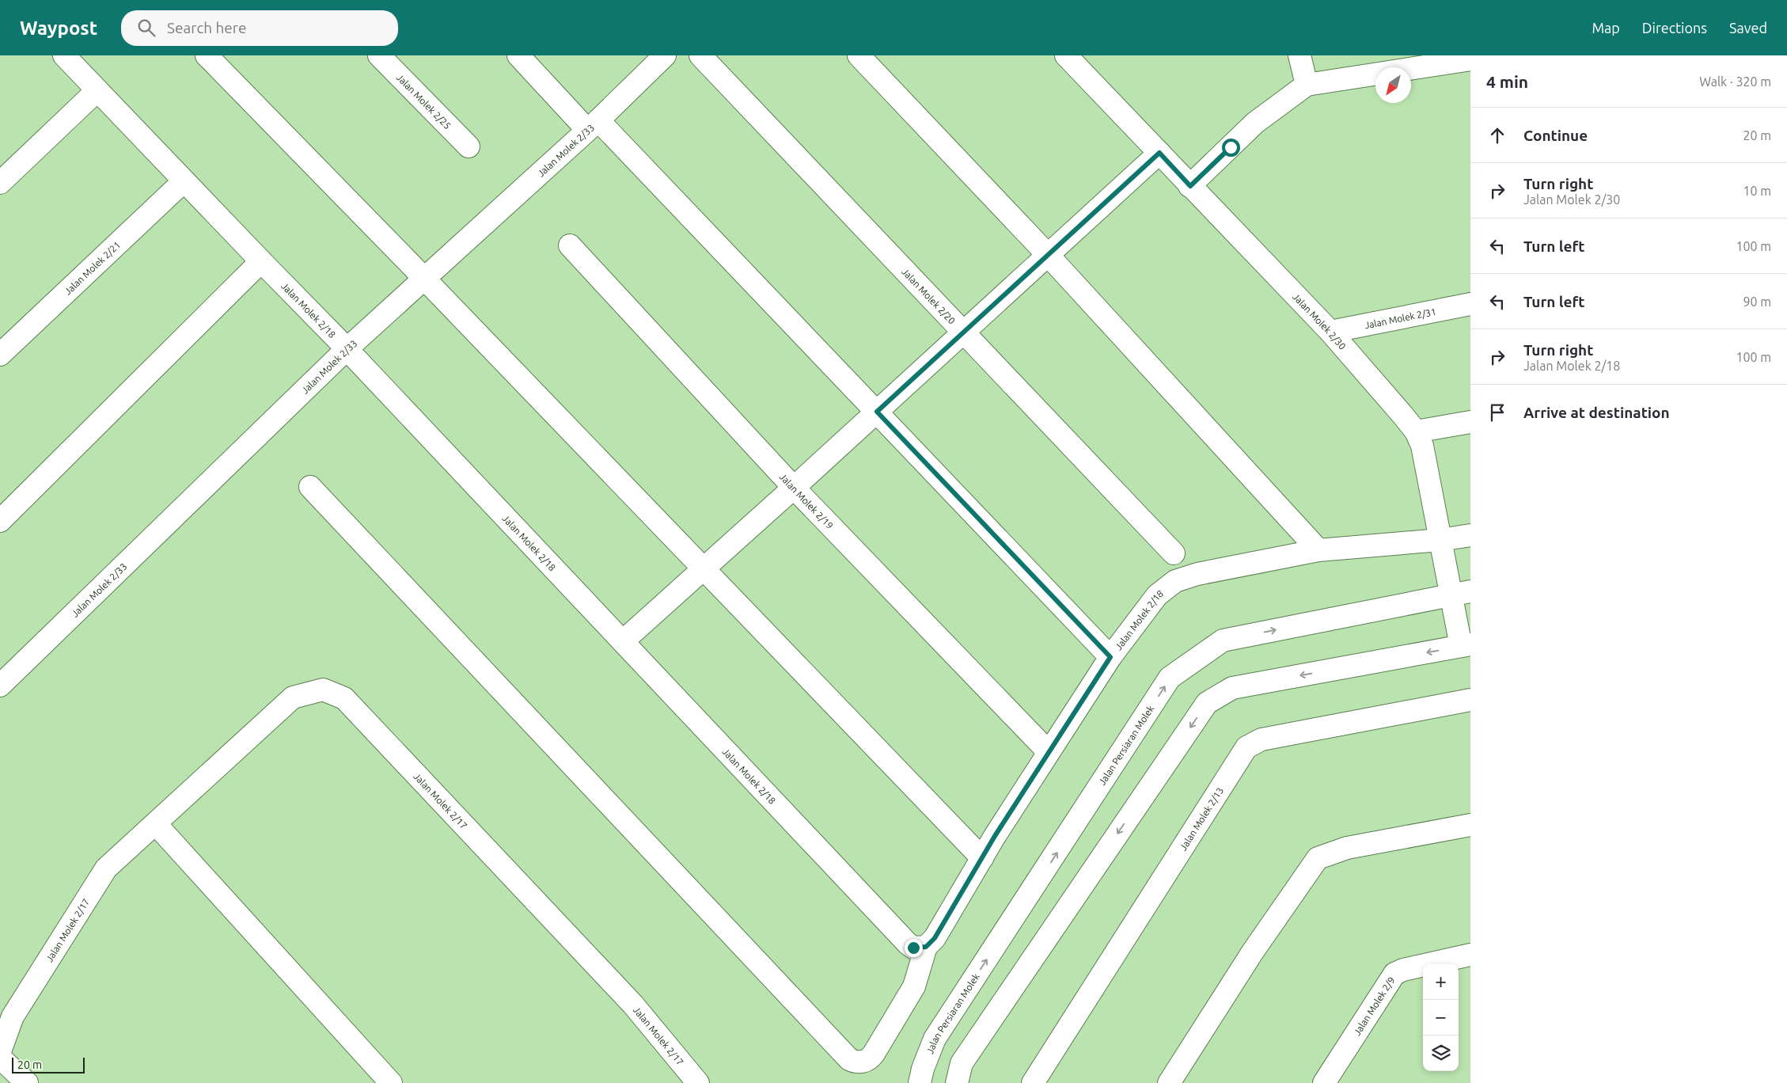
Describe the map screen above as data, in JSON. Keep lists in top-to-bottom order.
{
  "streets": {
    "street": [
      "Jalan Molek 2/25",
      "Jalan Molek 2/33",
      "Jalan Molek 2/21",
      "Jalan Molek 2/20",
      "Jalan Molek 2/18",
      "Jalan Molek 2/31",
      "Jalan Molek 2/30",
      "Jalan Molek 2/19",
      "Jalan Persiaran Molek",
      "Jalan Molek 2/17",
      "Jalan Molek 2/13",
      "Jalan Molek 2/9"
    ]
  },
  "crossings": [
    ["Jalan Molek 2/33", "Jalan Molek 2/18"],
    ["Jalan Molek 2/21", "Jalan Molek 2/18"],
    ["Jalan Molek 2/18", "Jalan Molek 2/30"],
    ["Jalan Molek 2/18", "Jalan Molek 2/19"],
    ["Jalan Molek 2/31", "Jalan Molek 2/30"],
    ["Jalan Molek 2/30", "Jalan Persiaran Molek"]
  ],
  "scale_bar": "20 m",
  "north": "bottom left",
  "page": {
    "header": "Waypost",
    "search": "Search here",
    "nav": ["Map", "Directions", "Saved"],
    "heading": ["4 min", "Walk · 320 m"],
    "list": [
      ["Continue", "20 m"],
      ["Turn right", "Jalan Molek 2/30", "10 m"],
      ["Turn left", "100 m"],
      ["Turn left", "90 m"],
      ["Turn right", "Jalan Molek 2/18", "100 m"],
      "Arrive at destination"
    ],
    "map_buttons": ["+", "−"],
    "scale": "20 m"
  }
}
